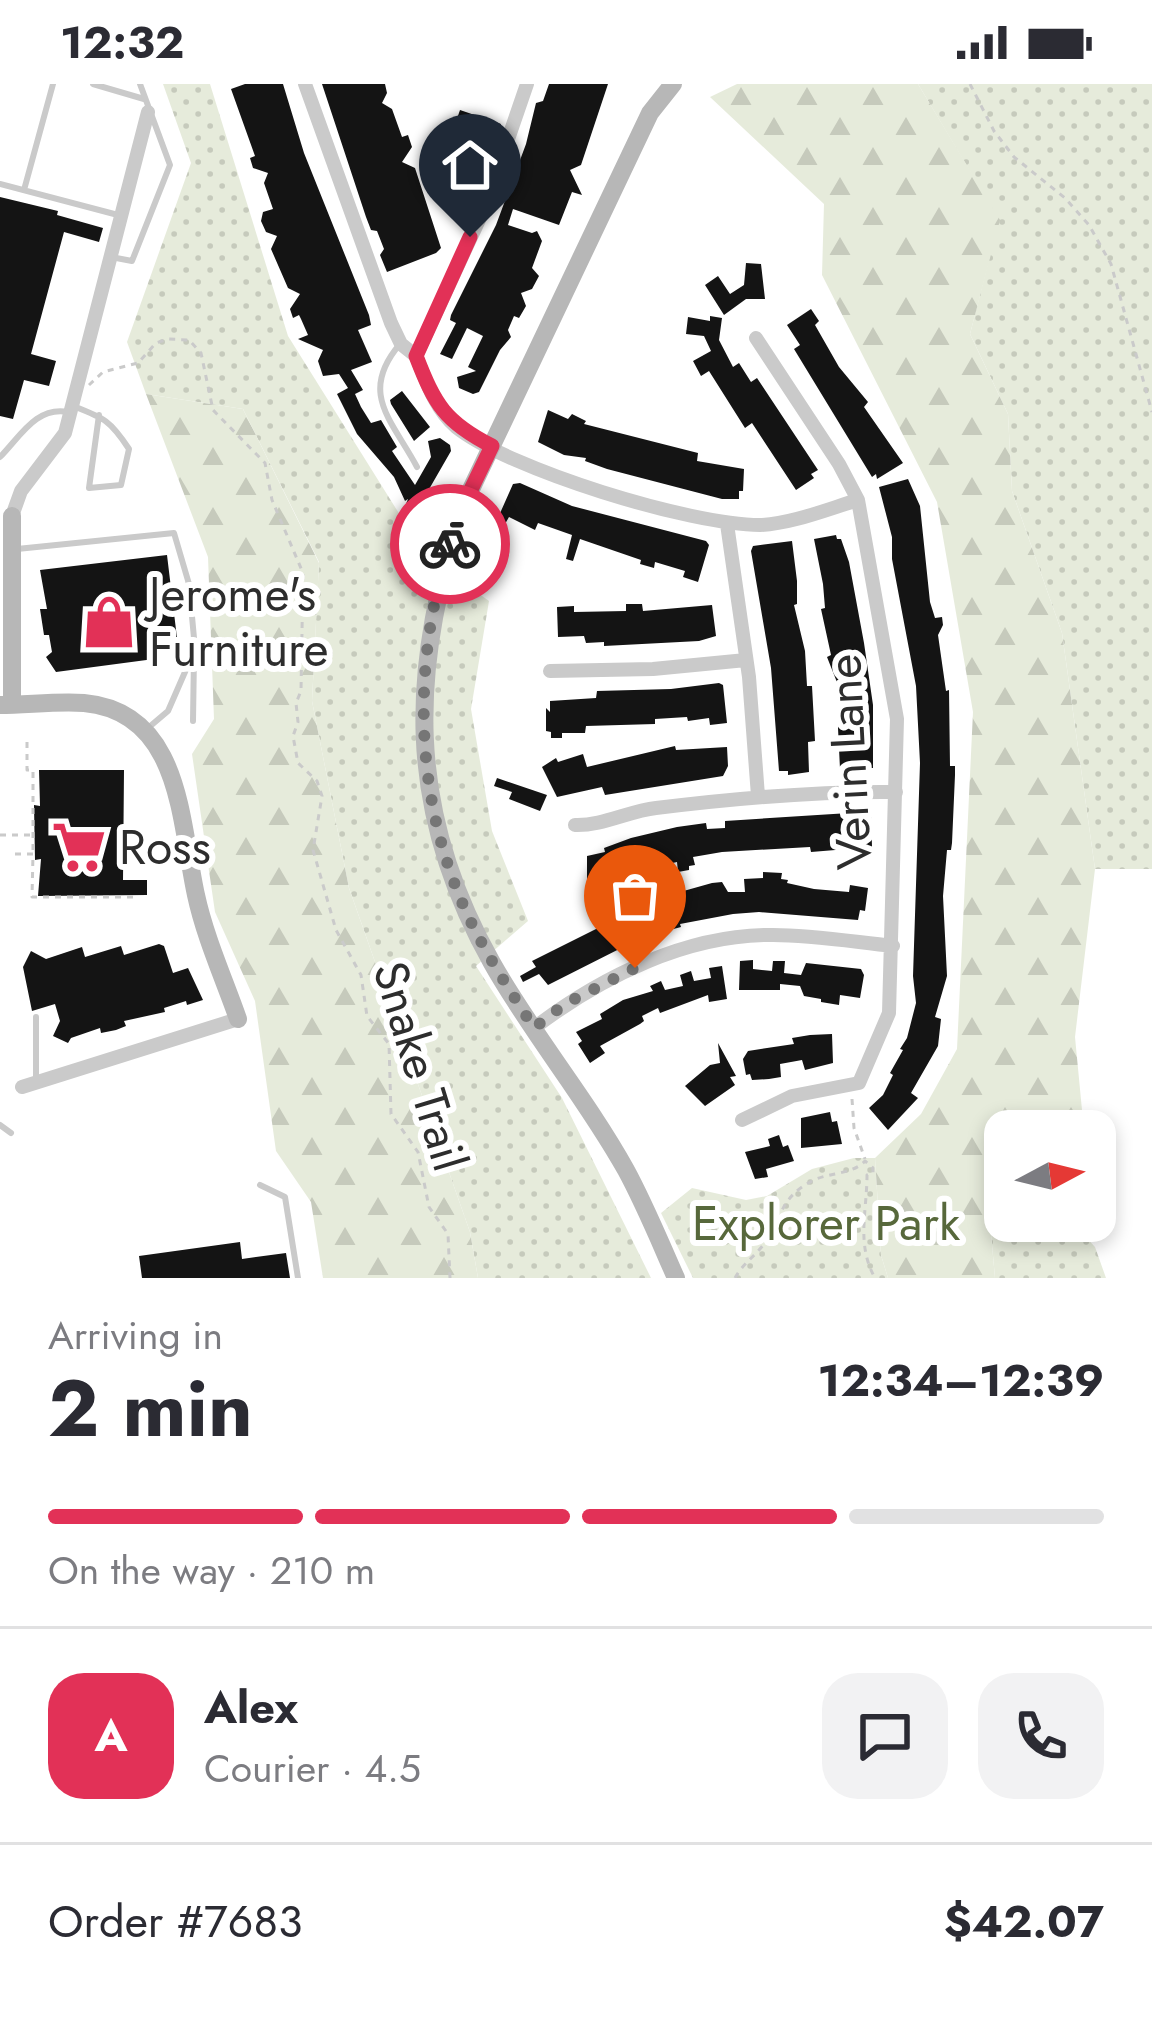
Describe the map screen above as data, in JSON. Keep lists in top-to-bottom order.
{
  "streets": {
    "street": ["Verin Lane"],
    "path": ["Snake Trail"]
  },
  "parks": ["Explorer Park"],
  "places": {
    "shop": ["Jerome's Furniture"],
    "supermarket": ["Ross"]
  },
  "north": "right",
  "page": {
    "status": "12:32",
    "heading": ["2 min", "Arriving in", "12:34–12:39"],
    "panel": [
      "Alex",
      "Courier · 4.5",
      "Order #7683",
      "$42.07"
    ],
    "bar": "On the way · 210 m",
    "round": "A"
  }
}
